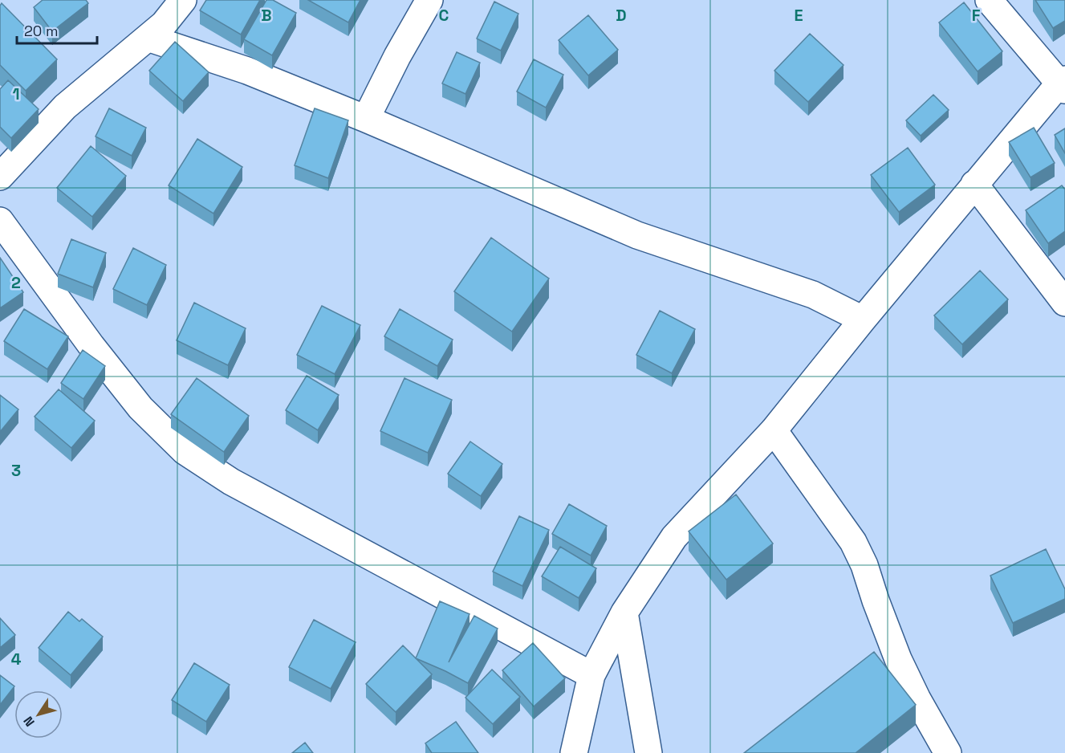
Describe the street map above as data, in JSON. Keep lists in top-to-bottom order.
{
  "scale_bar": "20 m",
  "north": "bottom left",
  "grid": {
    "columns": [
      "B",
      "C",
      "D",
      "E",
      "F"
    ],
    "rows": [
      "1",
      "2",
      "3",
      "4"
    ]
  }
}
